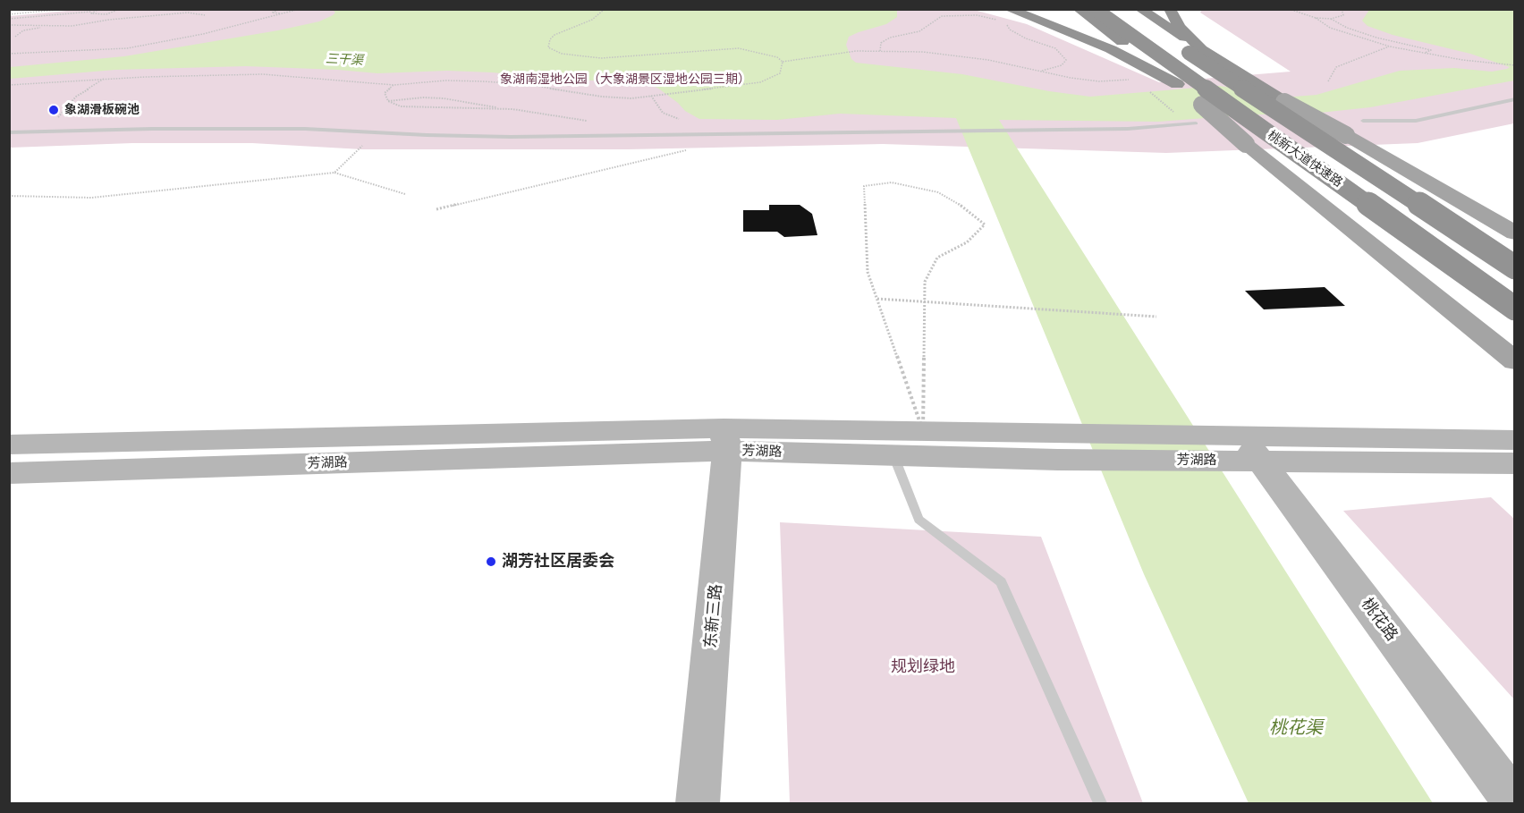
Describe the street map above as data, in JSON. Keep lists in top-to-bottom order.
{
  "streets": {
    "highway": ["桃新大道快速路"],
    "street": ["芳湖路", "东新三路", "桃花路"]
  },
  "crossings": [
    ["芳湖路", "东新三路"],
    ["芳湖路", "桃花路"]
  ],
  "water": ["三干渠", "桃花渠"],
  "parks": ["象湖南湿地公园（大象湖景区湿地公园三期）", "规划绿地"],
  "places": ["象湖滑板碗池", "湖芳社区居委会"]
}
